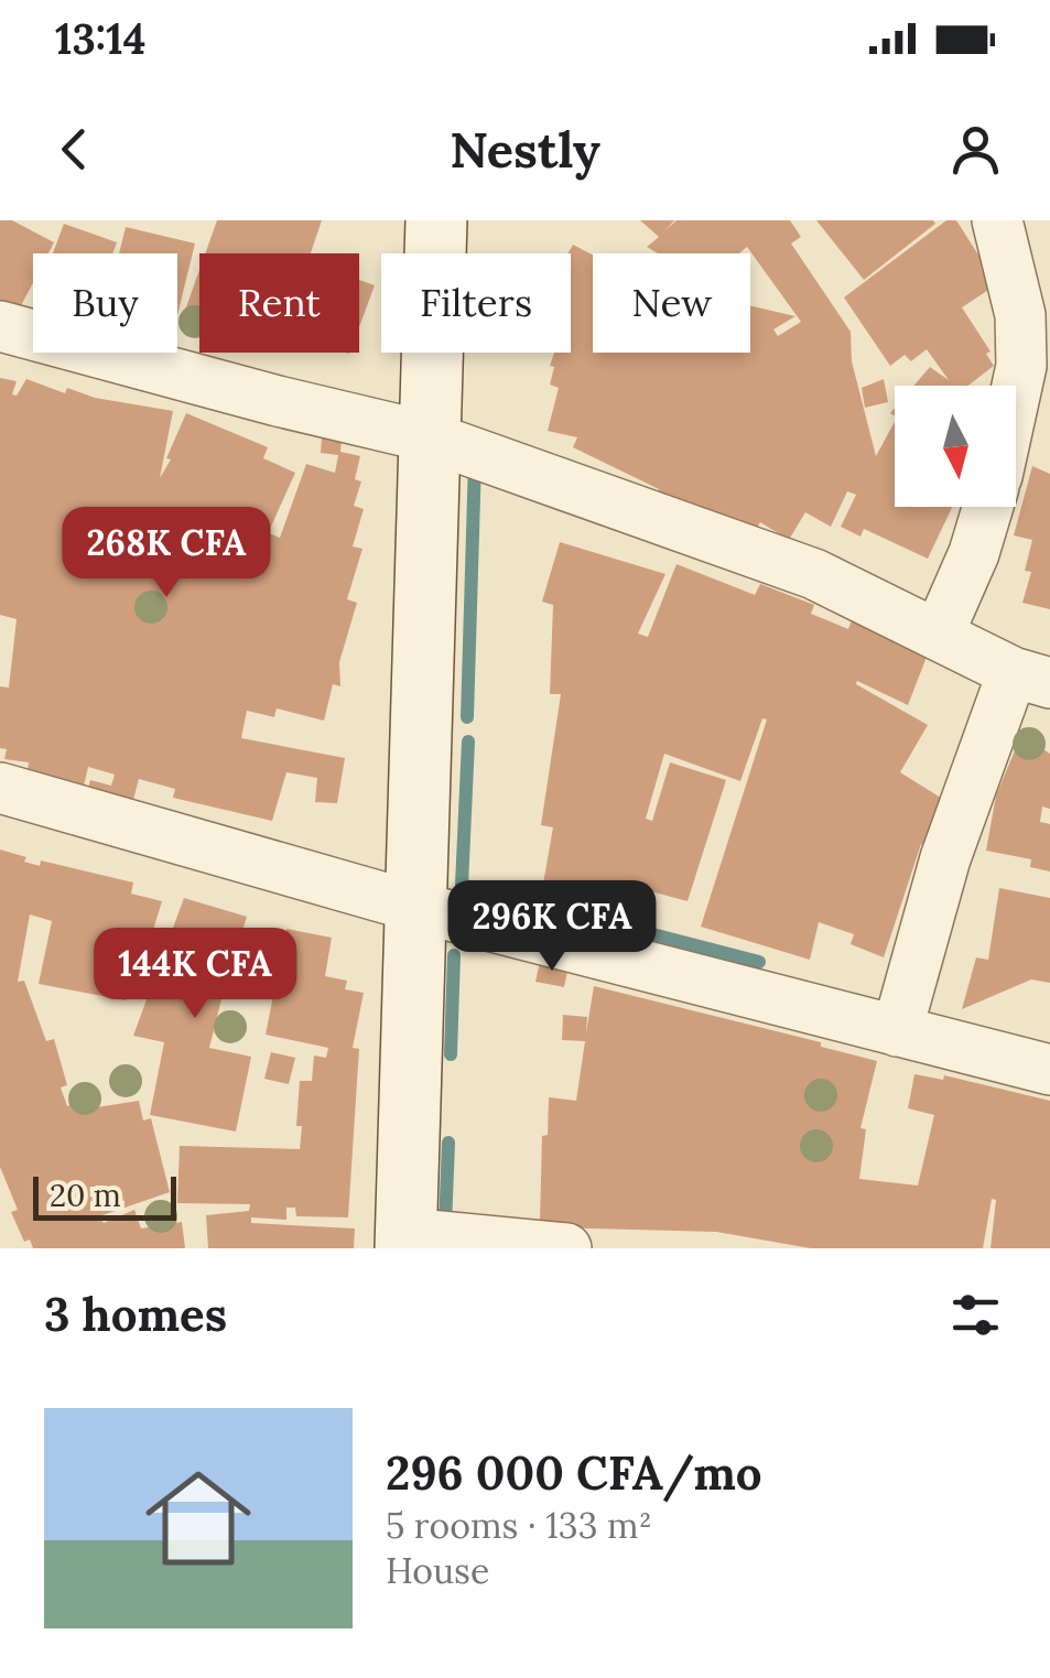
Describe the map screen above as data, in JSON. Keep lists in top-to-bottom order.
{
  "scale_bar": "20 m",
  "north": "bottom",
  "page": {
    "status": "13:14",
    "header": "Nestly",
    "chip": [
      "Buy",
      "Rent",
      "Filters",
      "New"
    ],
    "price": ["268K CFA", "296K CFA", "144K CFA"],
    "scale": "20 m",
    "heading": "3 homes",
    "list": [
      {
        "name": "296 000 CFA/mo",
        "note": "5 rooms · 133 m² · House"
      }
    ]
  }
}
